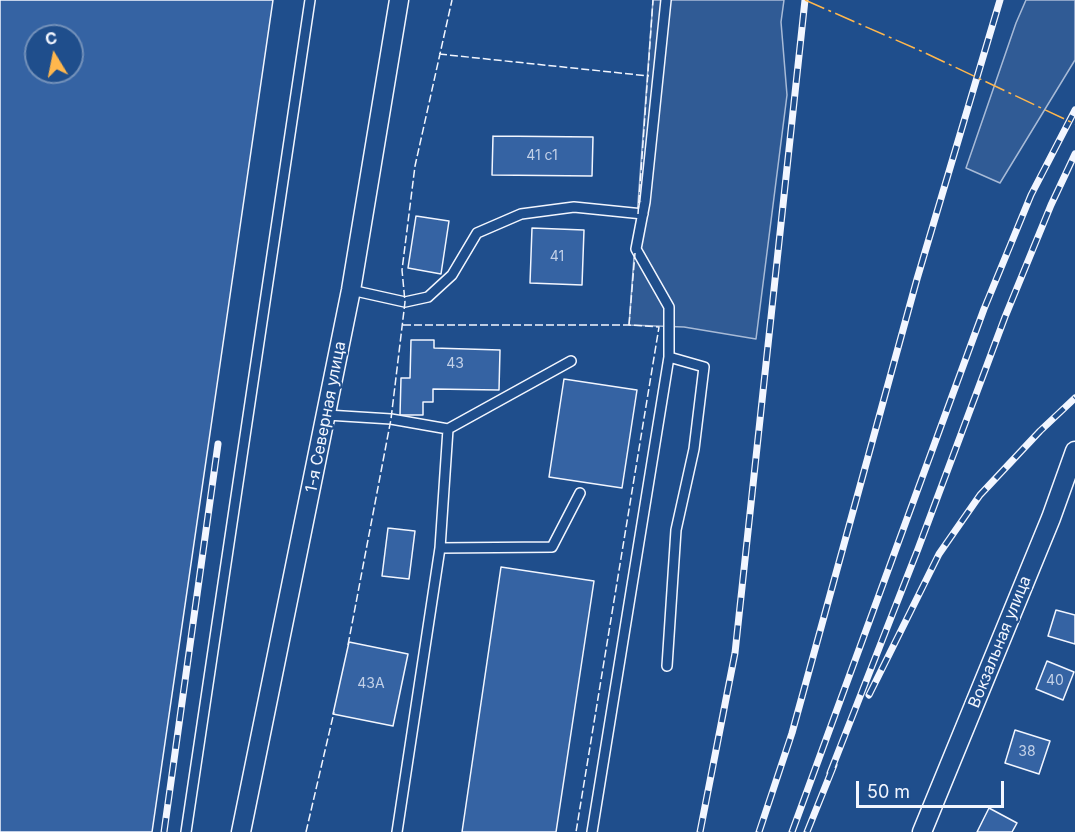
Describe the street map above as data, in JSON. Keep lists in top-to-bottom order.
{
  "streets": {
    "street": ["1-я Северная улица", "Вокзальная улица"]
  },
  "house_numbers": [
    "41 с1",
    "41",
    "43",
    "40",
    "43А",
    "38"
  ],
  "scale_bar": "50 m",
  "north": "top"
}
